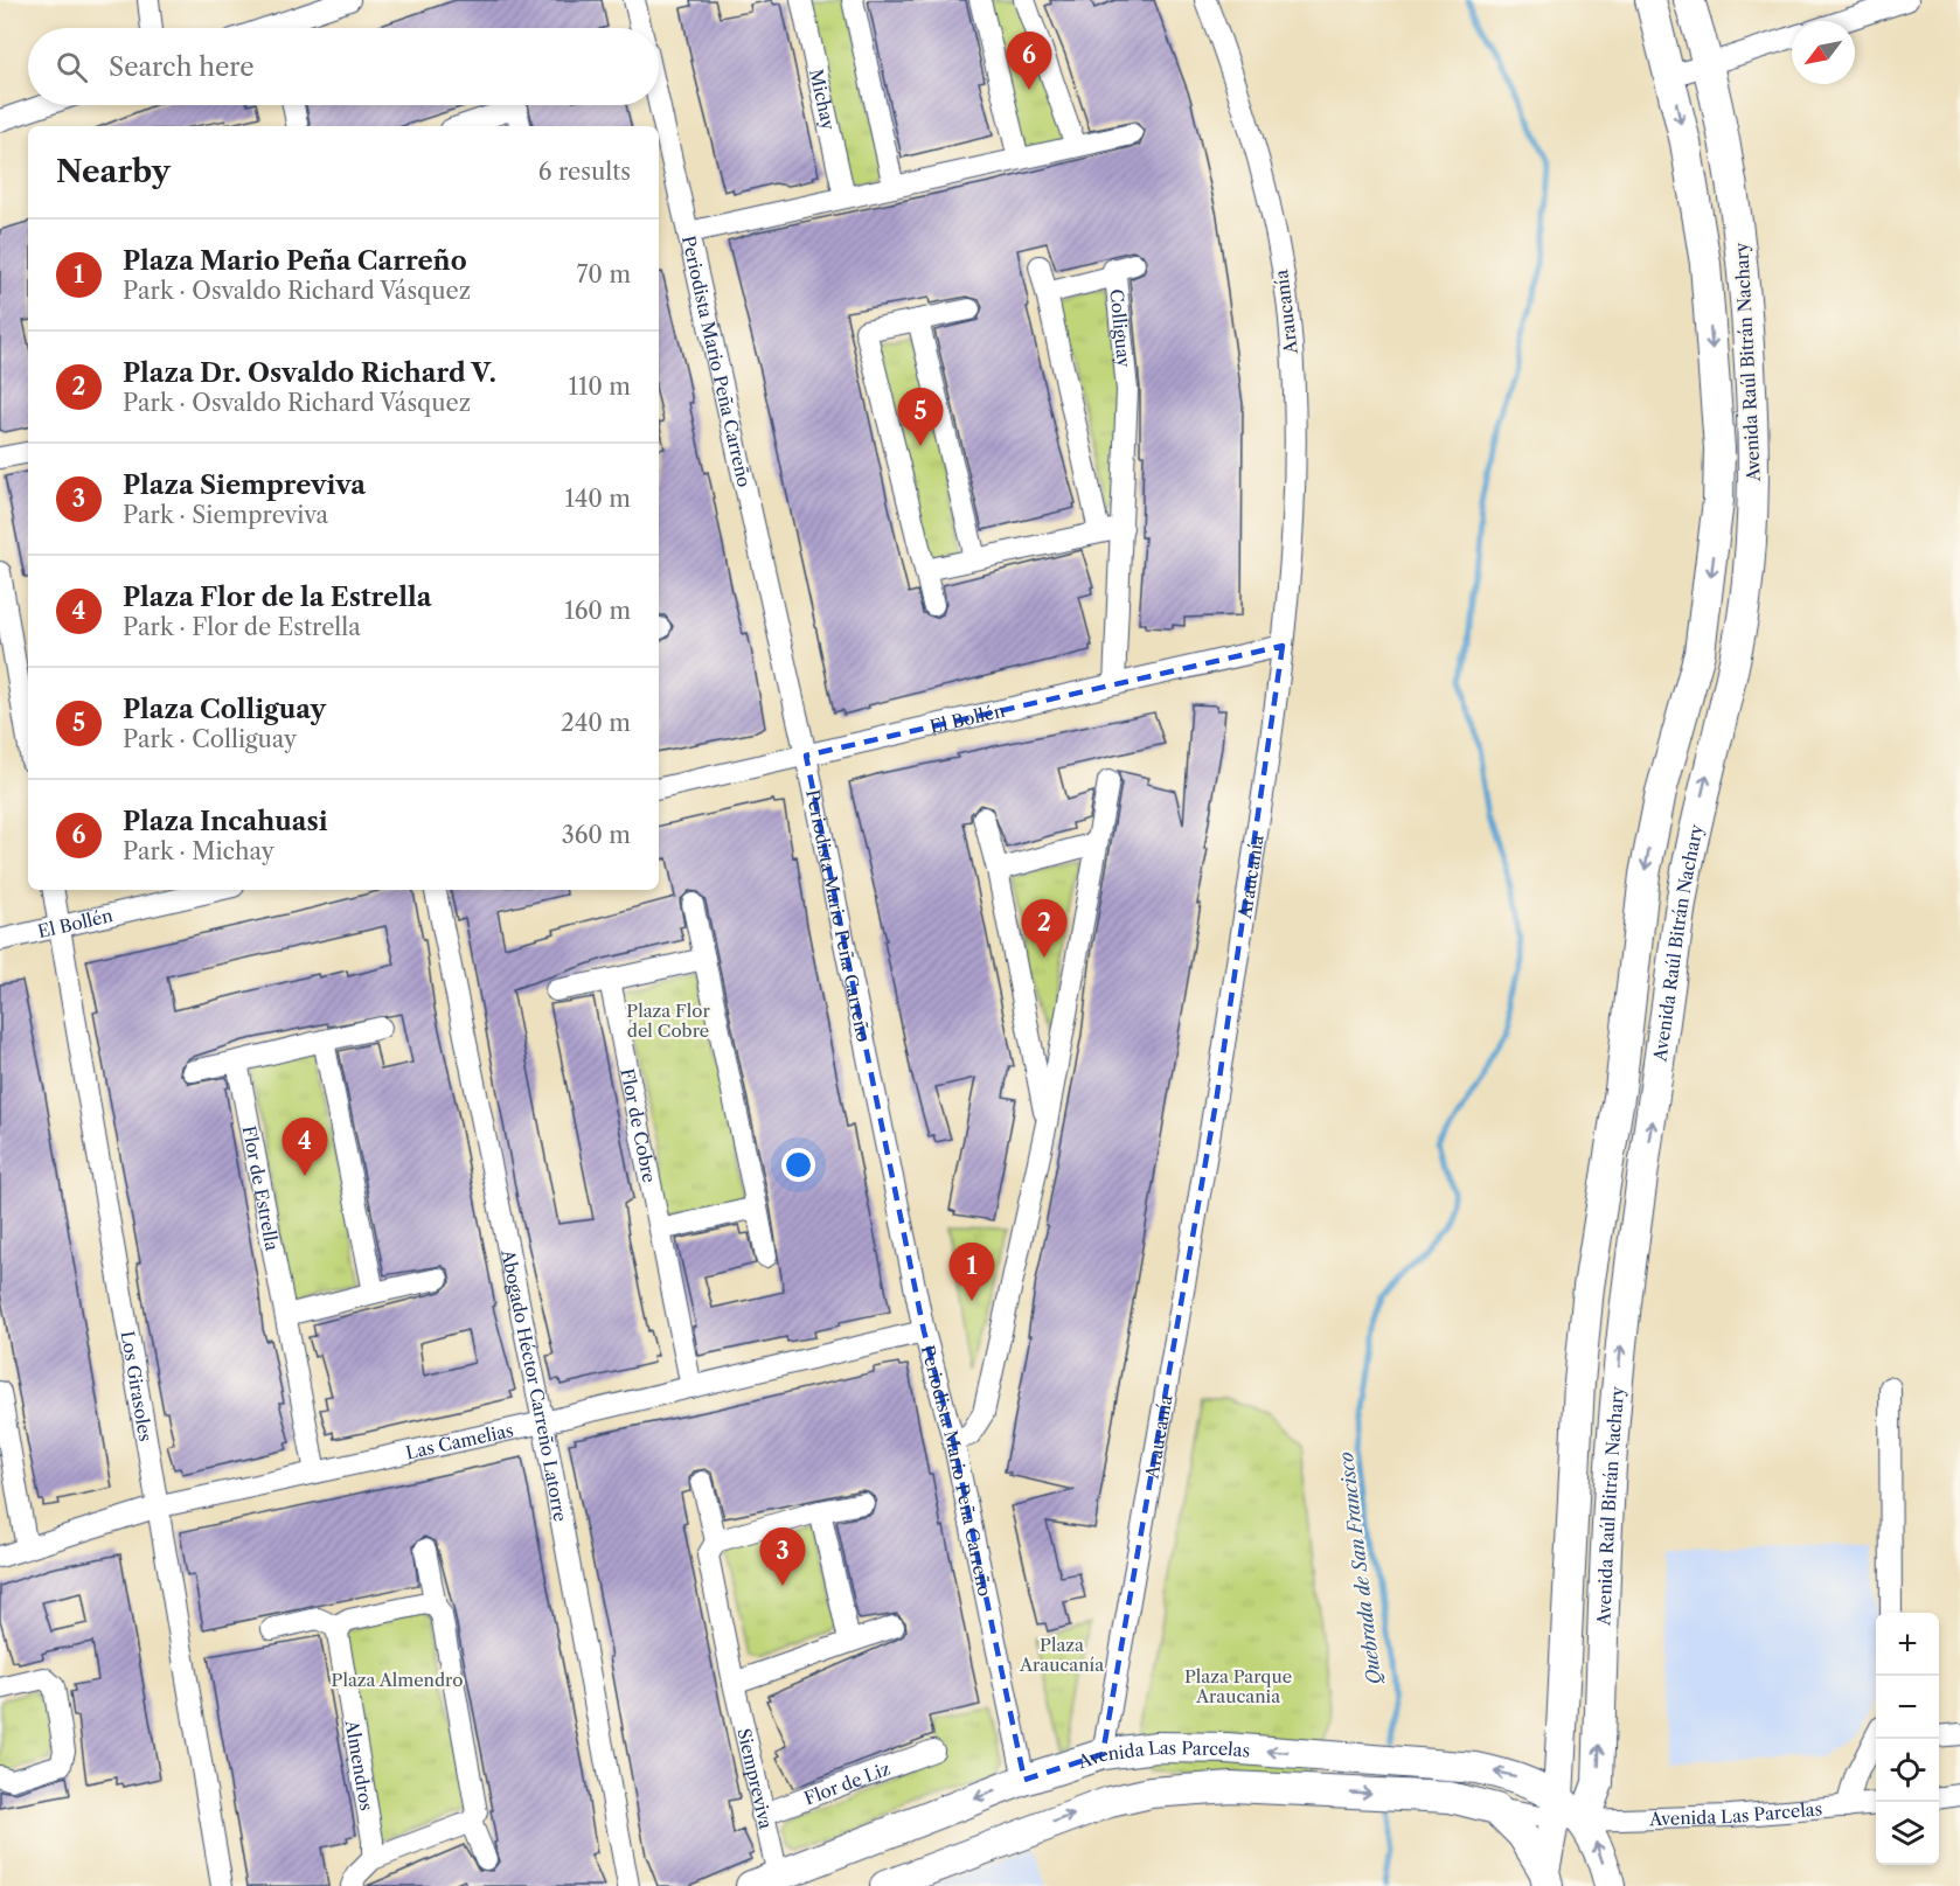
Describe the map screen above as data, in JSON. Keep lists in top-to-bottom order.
{
  "streets": {
    "street": [
      "Michay",
      "Araucanía",
      "Colliguay",
      "Periodista Mario Peña Carreño",
      "Avenida Raúl Bitrán Nachary",
      "El Bollén",
      "Flor de Cobre",
      "Flor de Estrella",
      "Abogado Héctor Carreño Latorre",
      "Los Girasoles",
      "Las Camelias",
      "Avenida Las Parcelas",
      "Almendros",
      "Siempreviva",
      "Flor de Liz"
    ]
  },
  "crossings": [
    ["Araucanía", "El Bollén"],
    ["Araucanía", "Avenida Las Parcelas"],
    ["Colliguay", "El Bollén"],
    ["Periodista Mario Peña Carreño", "El Bollén"],
    ["Periodista Mario Peña Carreño", "Las Camelias"],
    ["Periodista Mario Peña Carreño", "Avenida Las Parcelas"],
    ["Avenida Raúl Bitrán Nachary", "Avenida Las Parcelas"],
    ["El Bollén", "Los Girasoles"],
    ["Flor de Cobre", "Las Camelias"],
    ["Flor de Estrella", "Las Camelias"],
    ["Abogado Héctor Carreño Latorre", "Las Camelias"],
    ["Los Girasoles", "Las Camelias"],
    ["Avenida Las Parcelas", "Siempreviva"],
    ["Siempreviva", "Flor de Liz"]
  ],
  "water": ["Quebrada de San Francisco"],
  "parks": [
    "Plaza Flor del Cobre",
    "Plaza Araucanía",
    "Plaza Parque Araucania",
    "Plaza Almendro"
  ],
  "north": "bottom left",
  "page": {
    "search": "Search here",
    "pins": [
      "6",
      "5",
      "2",
      "4",
      "1",
      "3"
    ],
    "heading": ["Nearby", "6 results"],
    "list": [
      {
        "mark": "1",
        "name": "Plaza Mario Peña Carreño",
        "note": "Park · Osvaldo Richard Vásquez",
        "value": "70 m"
      },
      {
        "mark": "2",
        "name": "Plaza Dr. Osvaldo Richard V.",
        "note": "Park · Osvaldo Richard Vásquez",
        "value": "110 m"
      },
      {
        "mark": "3",
        "name": "Plaza Siempreviva",
        "note": "Park · Siempreviva",
        "value": "140 m"
      },
      {
        "mark": "4",
        "name": "Plaza Flor de la Estrella",
        "note": "Park · Flor de Estrella",
        "value": "160 m"
      },
      {
        "mark": "5",
        "name": "Plaza Colliguay",
        "note": "Park · Colliguay",
        "value": "240 m"
      },
      {
        "mark": "6",
        "name": "Plaza Incahuasi",
        "note": "Park · Michay",
        "value": "360 m"
      }
    ],
    "map_buttons": ["+", "−"]
  }
}
